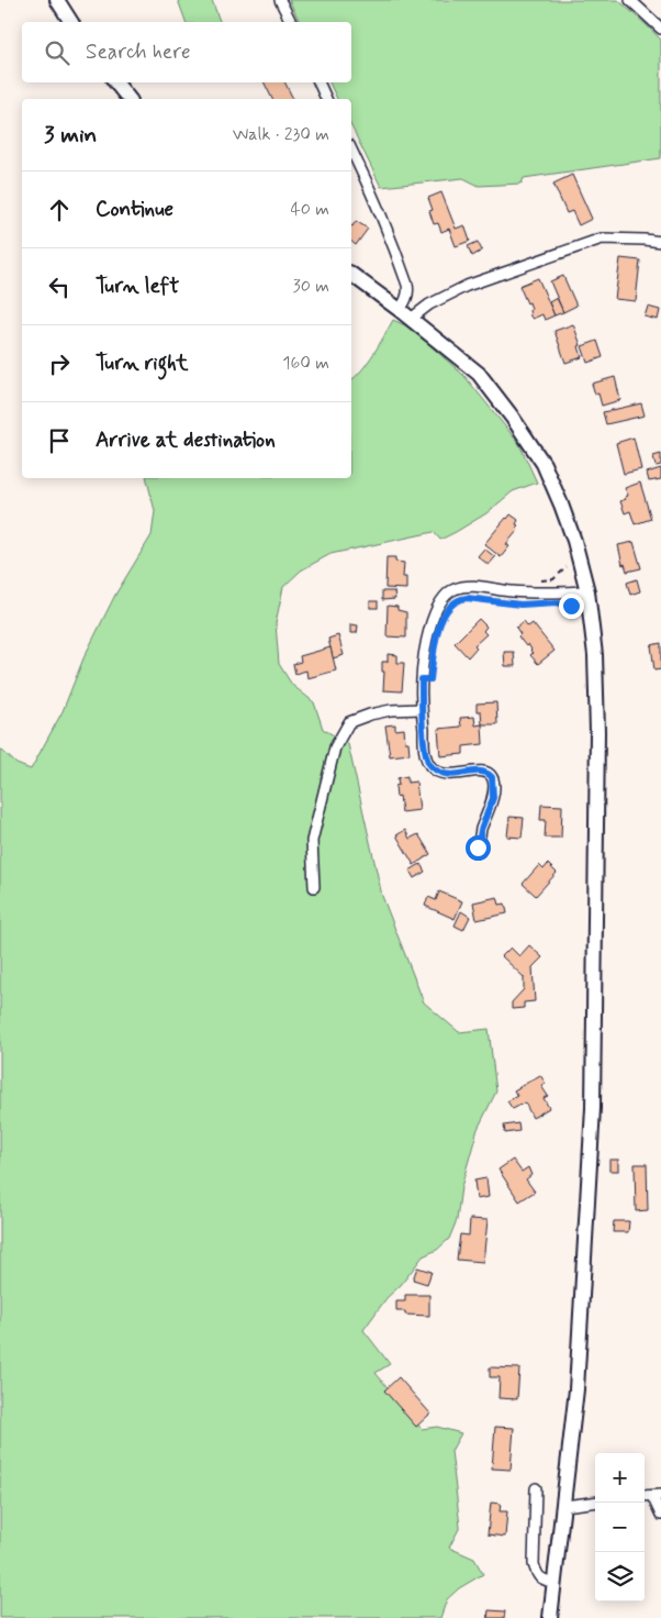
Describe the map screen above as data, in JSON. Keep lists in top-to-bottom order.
{
  "page": {
    "search": "Search here",
    "heading": ["3 min", "Walk · 230 m"],
    "list": [
      ["Continue", "40 m"],
      ["Turn left", "30 m"],
      ["Turn right", "160 m"],
      "Arrive at destination"
    ],
    "map_buttons": ["+", "−"]
  }
}
